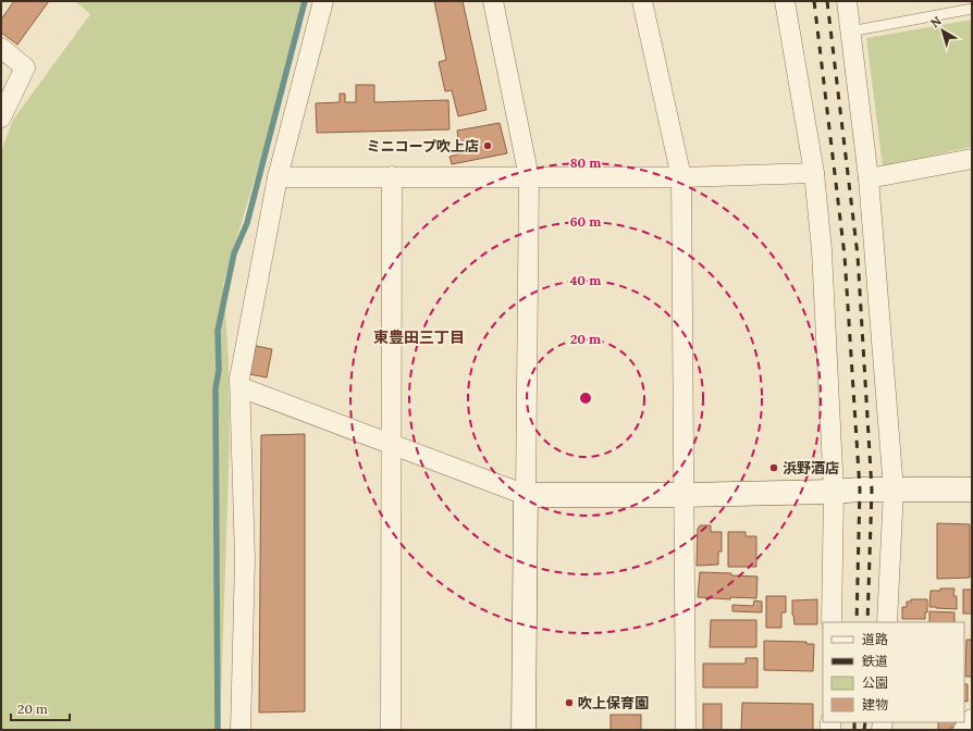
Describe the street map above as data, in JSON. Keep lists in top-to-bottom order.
{
  "districts": ["東豊田三丁目"],
  "places": ["ミニコープ吹上店", "浜野酒店", "吹上保育園"],
  "legend": [
    "道路",
    "鉄道",
    "公園",
    "建物"
  ],
  "scale_bar": "20 m",
  "north": "top left",
  "rings": [
    "80 m",
    "60 m",
    "40 m",
    "20 m"
  ]
}
